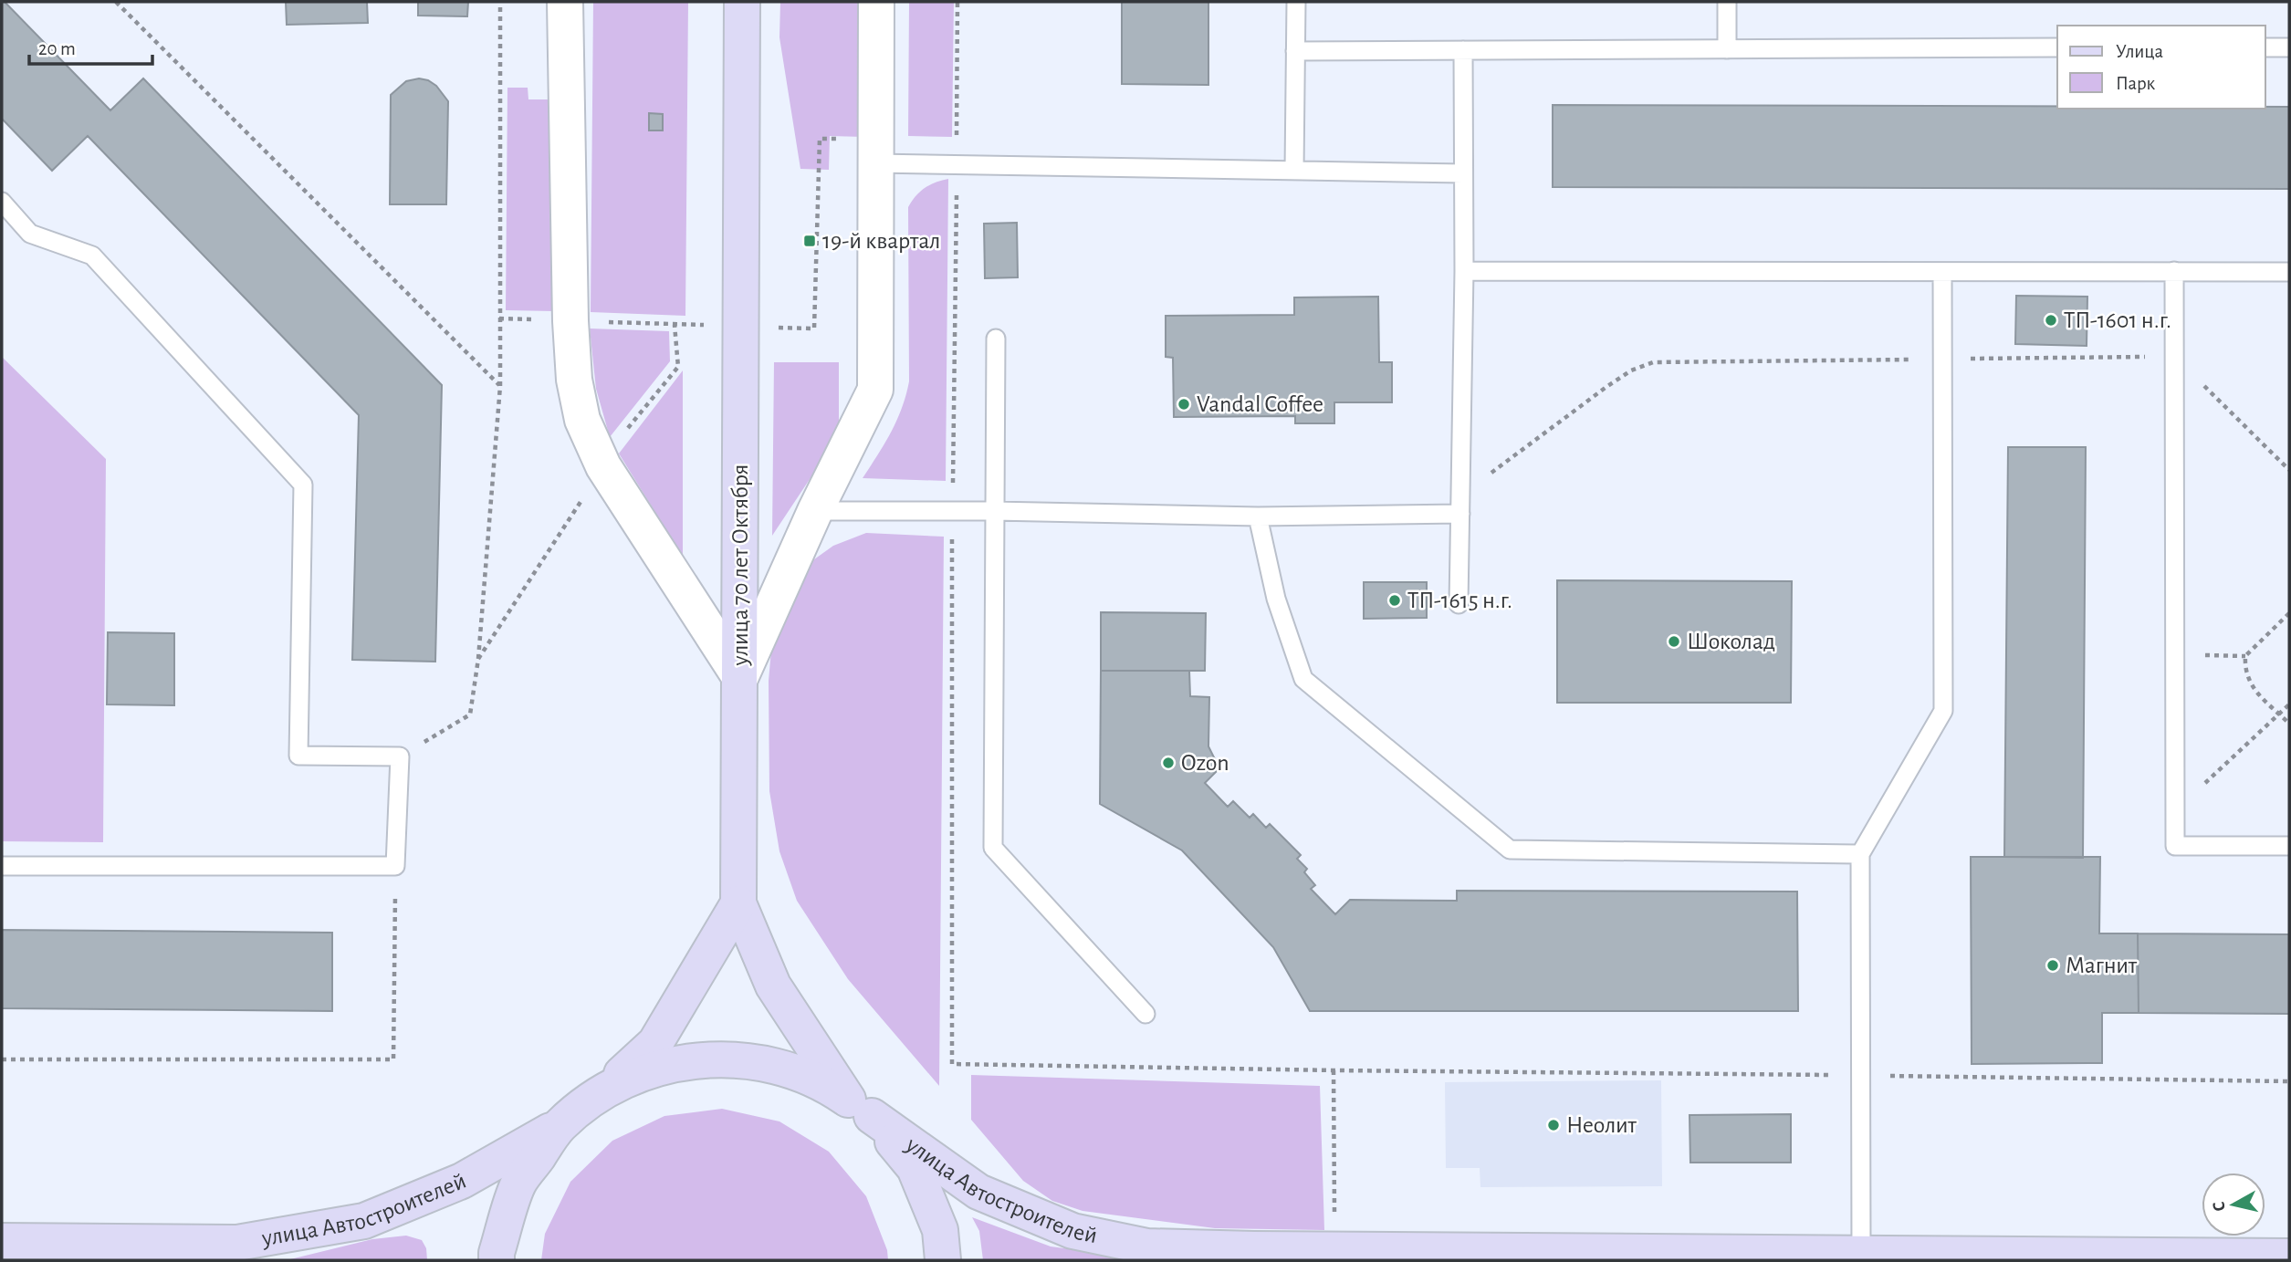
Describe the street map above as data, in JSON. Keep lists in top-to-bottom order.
{
  "streets": {
    "main road": ["улица 70 лет Октября", "улица Автостроителей"]
  },
  "crossings": [
    ["улица 70 лет Октября", "улица Автостроителей"]
  ],
  "places": {
    "transit": ["19-й квартал"],
    "other": [
      "ТП-1601 н.г.",
      "Vandal Coffee",
      "ТП-1615 н.г.",
      "Шоколад",
      "Ozon",
      "Магнит",
      "Неолит"
    ]
  },
  "legend": ["Улица", "Парк"],
  "scale_bar": "20 m",
  "north": "left"
}
